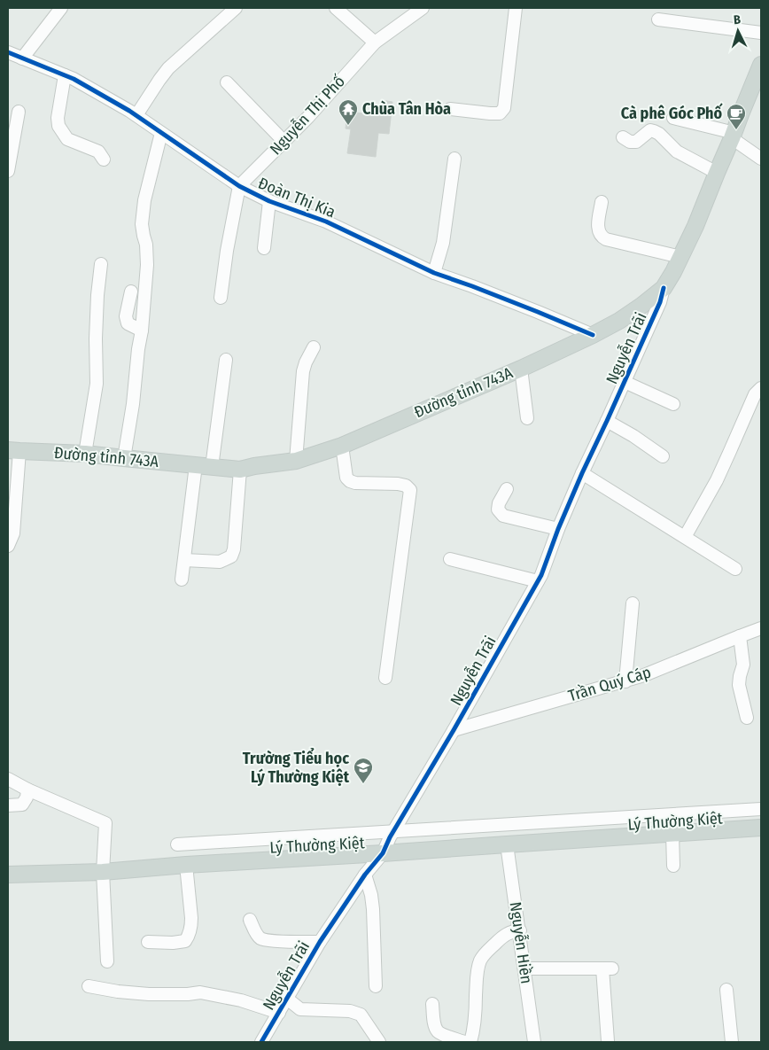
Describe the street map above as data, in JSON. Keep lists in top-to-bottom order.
{
  "streets": {
    "main road": ["Đường tỉnh 743A", "Lý Thường Kiệt"],
    "street": [
      "Nguyễn Thị Phố",
      "Đoàn Thị Kia",
      "Nguyễn Trãi",
      "Trần Quý Cáp",
      "Nguyễn Hiền"
    ]
  },
  "crossings": [
    ["Nguyễn Thị Phố", "Đoàn Thị Kia"],
    ["Đoàn Thị Kia", "Đường tỉnh 743A"],
    ["Nguyễn Trãi", "Đường tỉnh 743A"],
    ["Nguyễn Trãi", "Trần Quý Cáp"],
    ["Nguyễn Trãi", "Lý Thường Kiệt"],
    ["Lý Thường Kiệt", "Nguyễn Hiền"]
  ],
  "places": {
    "temple": ["Chùa Tân Hòa"],
    "cafe": ["Cà phê Góc Phố"],
    "school or university": ["Trường Tiểu học Lý Thường Kiệt"]
  },
  "north": "top"
}
